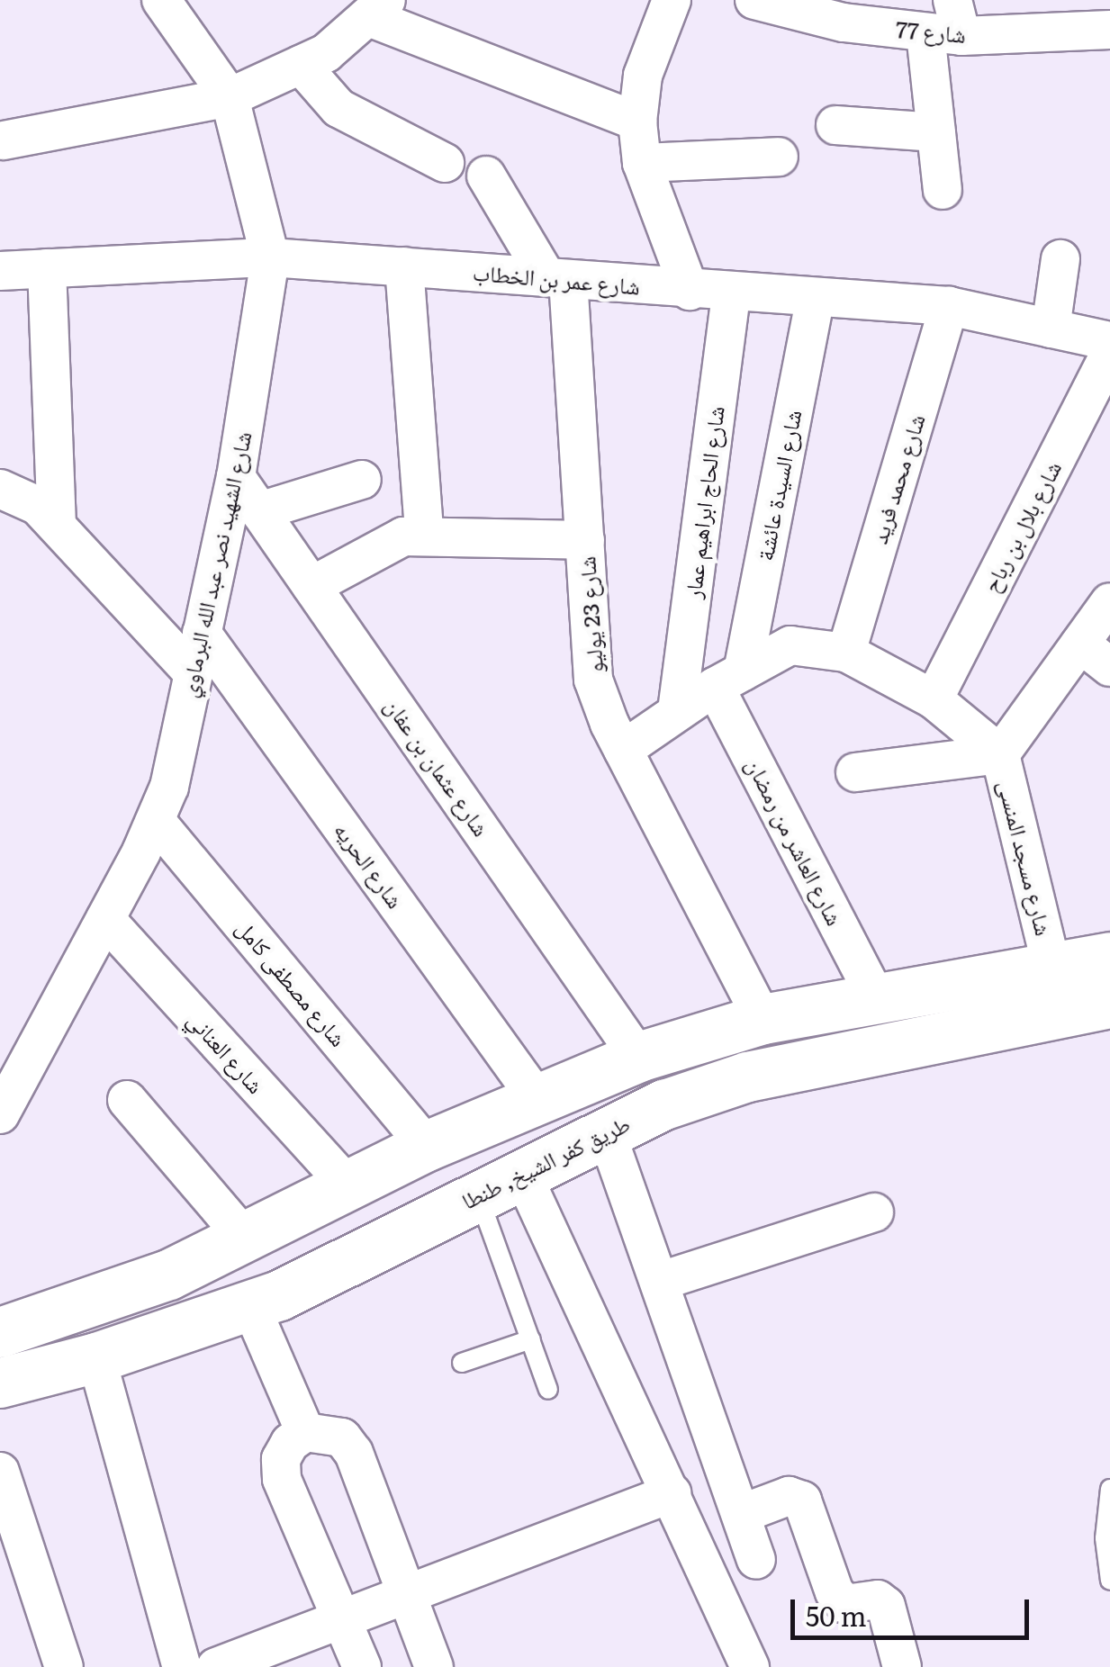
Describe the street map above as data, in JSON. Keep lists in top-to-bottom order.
{
  "streets": {
    "main road": ["طريق كفر الشيخ, طنطا"],
    "street": [
      "شارع 77",
      "شارع عمر بن الخطاب",
      "شارع محمد فريد",
      "شارع السيدة عائشة",
      "شارع الحاج ابراهيم عمار",
      "شارع بلال بن رباح",
      "شارع الشهيد نصر عبد الله البرماوي",
      "شارع 23 يوليو",
      "شارع عثمان بن عفان",
      "شارع العاشر من رمضان",
      "شارع مسجد المنسى",
      "شارع الحريه",
      "شارع مصطفى كامل",
      "شارع العناني"
    ]
  },
  "crossings": [
    ["شارع عمر بن الخطاب", "شارع محمد فريد"],
    ["شارع عمر بن الخطاب", "شارع السيدة عائشة"],
    ["شارع عمر بن الخطاب", "شارع الحاج ابراهيم عمار"],
    ["شارع عمر بن الخطاب", "شارع الشهيد نصر عبد الله البرماوي"],
    ["شارع عمر بن الخطاب", "شارع 23 يوليو"],
    ["شارع محمد فريد", "شارع مسجد المنسى"],
    ["شارع السيدة عائشة", "شارع العاشر من رمضان"],
    ["شارع السيدة عائشة", "شارع مسجد المنسى"],
    ["شارع الحاج ابراهيم عمار", "شارع مسجد المنسى"],
    ["شارع بلال بن رباح", "شارع مسجد المنسى"],
    ["شارع الشهيد نصر عبد الله البرماوي", "شارع عثمان بن عفان"],
    ["شارع الشهيد نصر عبد الله البرماوي", "شارع الحريه"],
    ["شارع الشهيد نصر عبد الله البرماوي", "شارع مصطفى كامل"],
    ["شارع الشهيد نصر عبد الله البرماوي", "شارع العناني"],
    ["شارع 23 يوليو", "شارع مسجد المنسى"],
    ["شارع العاشر من رمضان", "شارع مسجد المنسى"]
  ],
  "scale_bar": "50 m"
}
